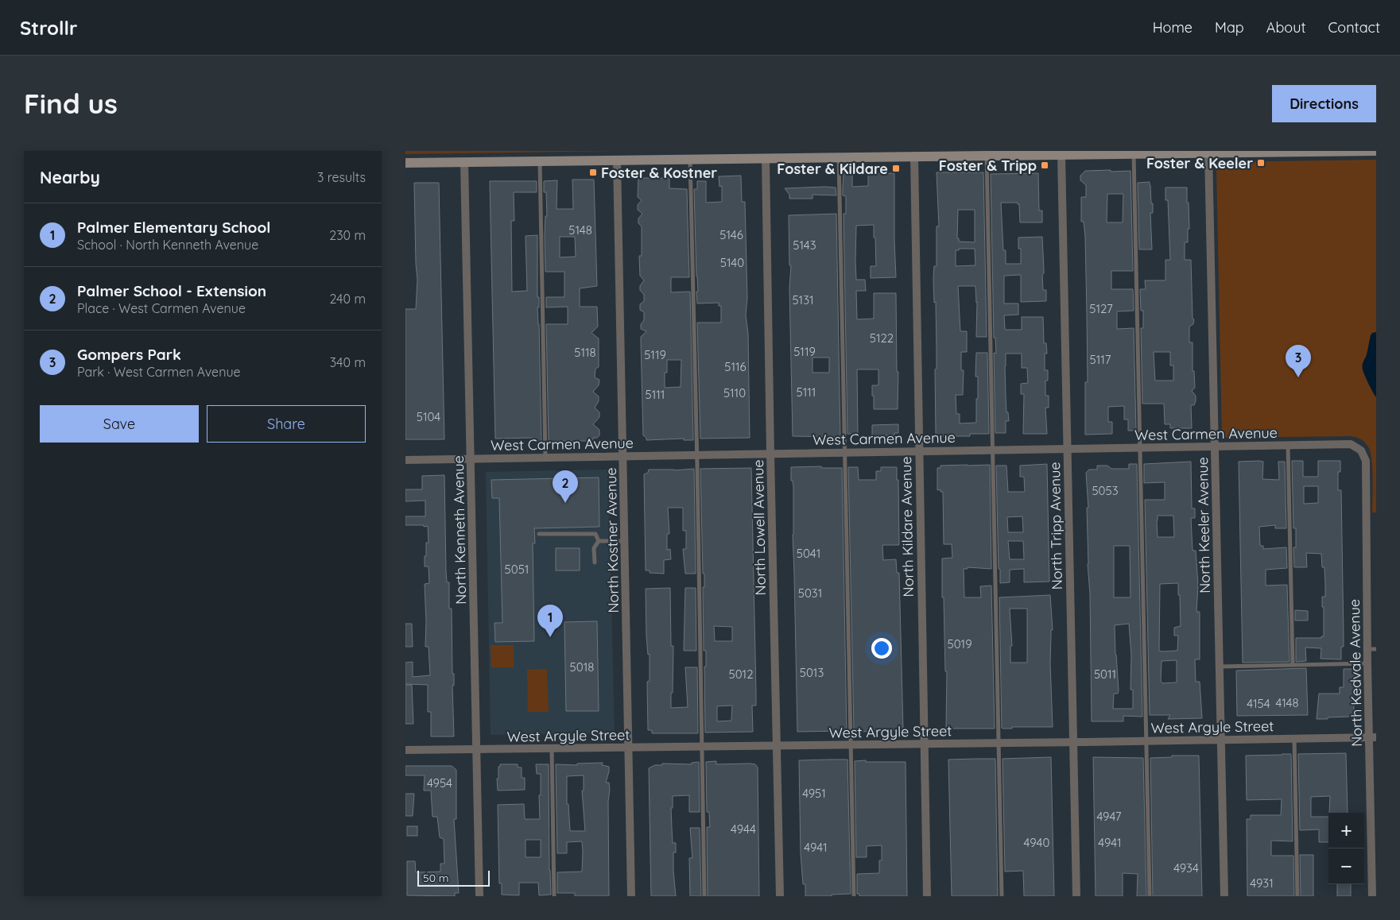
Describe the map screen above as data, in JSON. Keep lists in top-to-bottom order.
{
  "streets": {
    "street": [
      "West Carmen Avenue",
      "North Keeler Avenue",
      "North Tripp Avenue",
      "North Kildare Avenue",
      "North Lowell Avenue",
      "North Kenneth Avenue",
      "North Kostner Avenue",
      "North Kedvale Avenue",
      "West Argyle Street"
    ]
  },
  "crossings": [
    ["West Carmen Avenue", "North Keeler Avenue"],
    ["West Carmen Avenue", "North Tripp Avenue"],
    ["West Carmen Avenue", "North Kildare Avenue"],
    ["West Carmen Avenue", "North Lowell Avenue"],
    ["West Carmen Avenue", "North Kenneth Avenue"],
    ["West Carmen Avenue", "North Kostner Avenue"],
    ["West Carmen Avenue", "North Kedvale Avenue"],
    ["North Keeler Avenue", "West Argyle Street"],
    ["North Tripp Avenue", "West Argyle Street"],
    ["North Kildare Avenue", "West Argyle Street"],
    ["North Lowell Avenue", "West Argyle Street"],
    ["North Kenneth Avenue", "West Argyle Street"],
    ["North Kostner Avenue", "West Argyle Street"],
    ["North Kedvale Avenue", "West Argyle Street"]
  ],
  "places": {
    "transit": [
      "Foster & Keeler",
      "Foster & Tripp",
      "Foster & Kildare",
      "Foster & Kostner"
    ]
  },
  "house_numbers": [
    "5148",
    "5146",
    "5143",
    "5140",
    "5131",
    "5127",
    "5122",
    "5119",
    "5118",
    "5119",
    "5117",
    "5116",
    "5111",
    "5110",
    "5111",
    "5104",
    "5053",
    "5041",
    "5051",
    "5031",
    "5019",
    "5018",
    "5013",
    "5012",
    "5011",
    "4148",
    "4154",
    "4954",
    "4951",
    "4947",
    "4944",
    "4940",
    "4941",
    "4941",
    "4934",
    "4931"
  ],
  "scale_bar": "50 m",
  "page": {
    "header": "Strollr",
    "nav": [
      "Home",
      "Map",
      "About",
      "Contact"
    ],
    "buttons": [
      "Directions",
      ["Save", "Share"]
    ],
    "title": "Find us",
    "heading": ["Nearby", "3 results"],
    "list": [
      {
        "mark": "1",
        "name": "Palmer Elementary School",
        "note": "School · North Kenneth Avenue",
        "value": "230 m"
      },
      {
        "mark": "2",
        "name": "Palmer School - Extension",
        "note": "Place · West Carmen Avenue",
        "value": "240 m"
      },
      {
        "mark": "3",
        "name": "Gompers Park",
        "note": "Park · West Carmen Avenue",
        "value": "340 m"
      }
    ],
    "pins": ["3", "2", "1"],
    "map_buttons": ["+", "−"],
    "scale": "50 m"
  }
}
